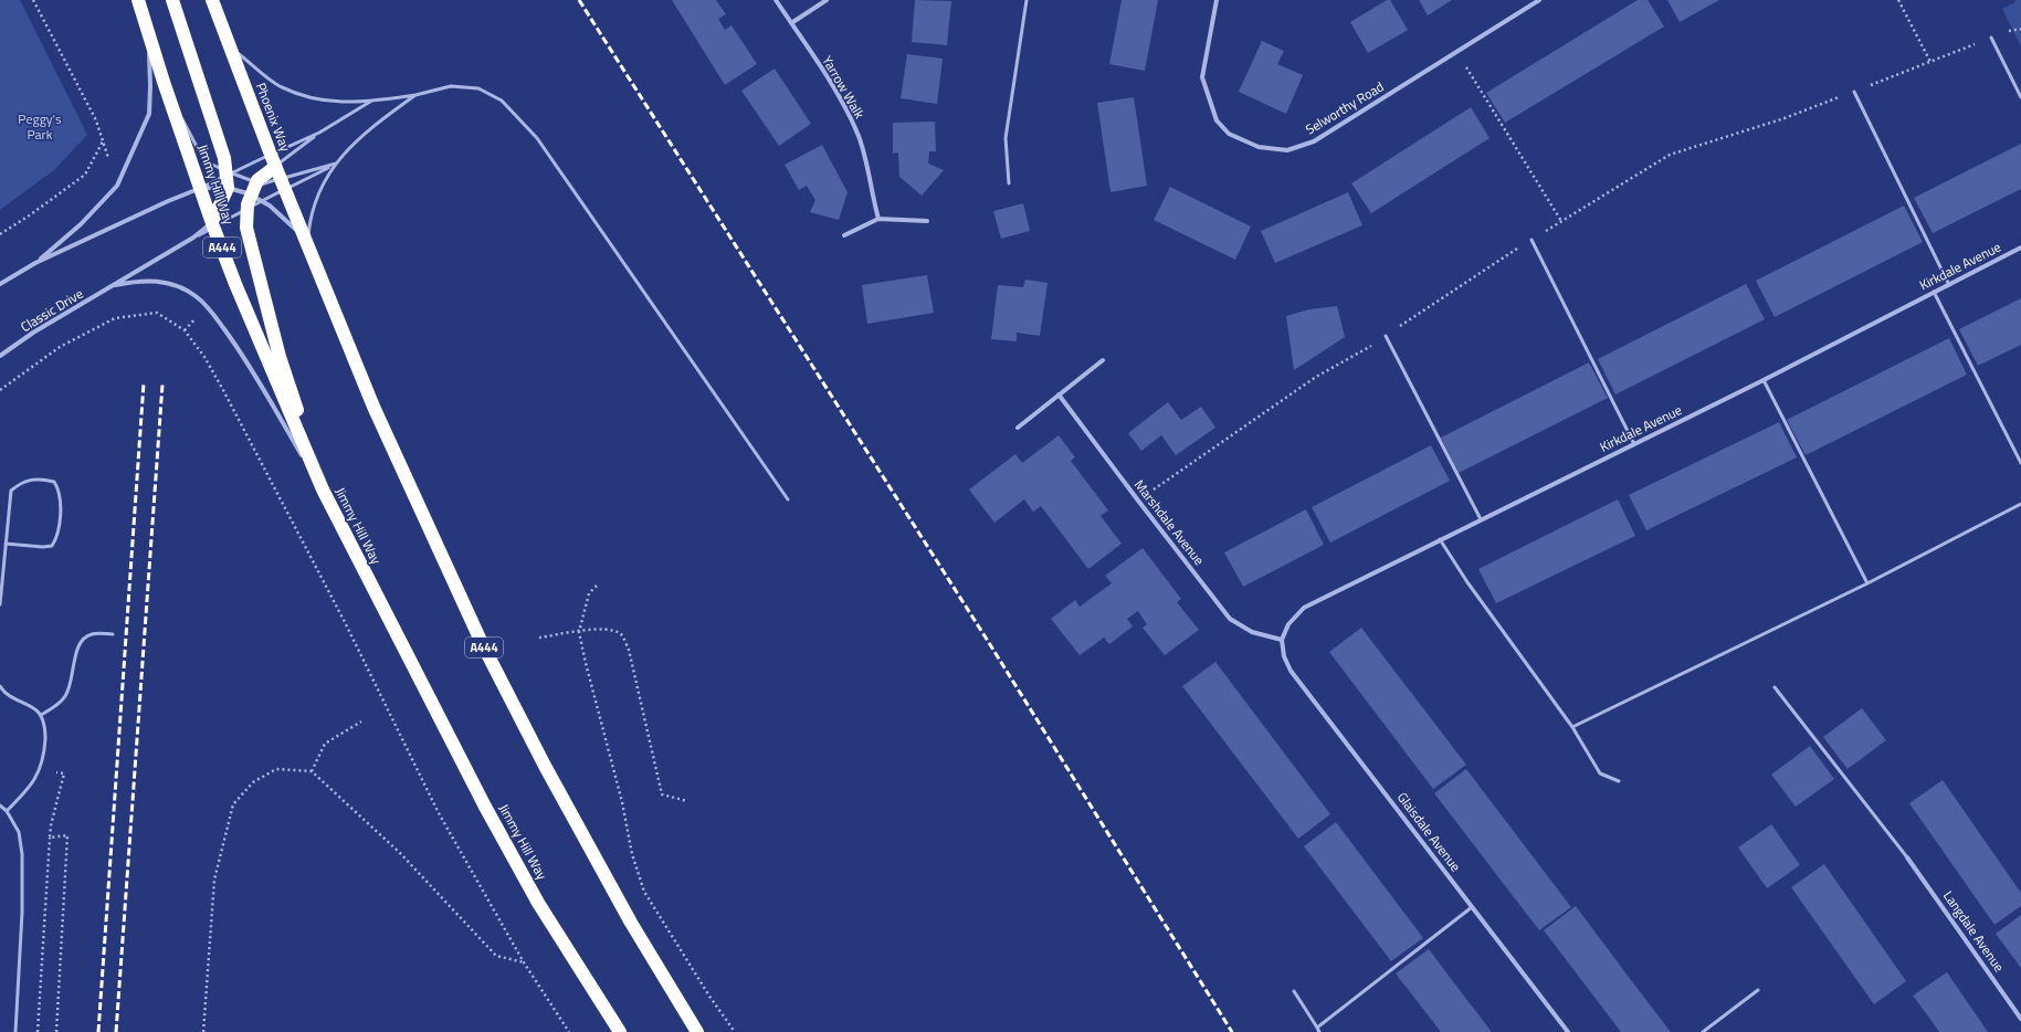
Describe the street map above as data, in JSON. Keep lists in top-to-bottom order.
{
  "streets": {
    "highway": ["Phoenix Way", "Jimmy Hill Way", "A444"],
    "street": [
      "Yarrow Walk",
      "Selworthy Road",
      "Kirkdale Avenue",
      "Classic Drive",
      "Marshdale Avenue",
      "Glaisdale Avenue",
      "Langdale Avenue"
    ]
  },
  "crossings": [
    ["Phoenix Way", "A444"],
    ["Jimmy Hill Way", "Classic Drive"],
    ["Kirkdale Avenue", "Marshdale Avenue"],
    ["Kirkdale Avenue", "Glaisdale Avenue"],
    ["Marshdale Avenue", "Glaisdale Avenue"]
  ],
  "parks": ["Peggy's Park"]
}
